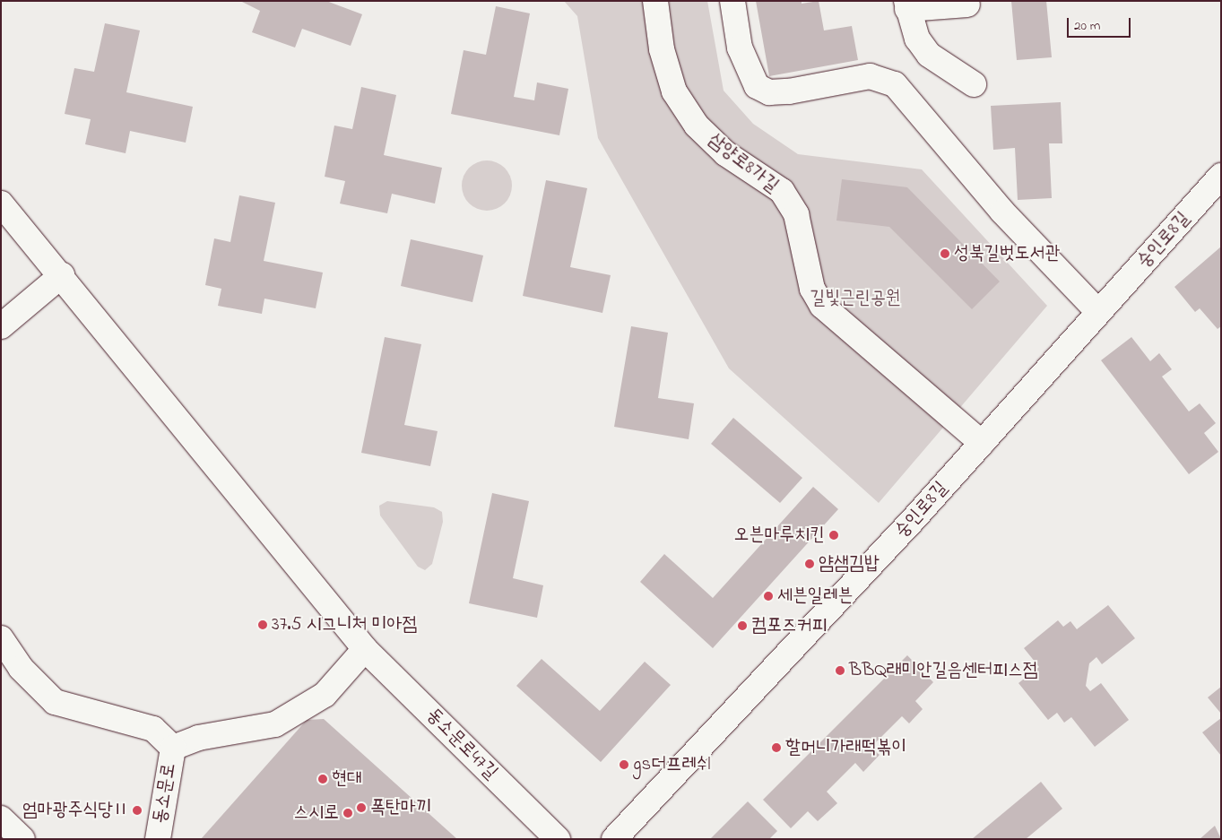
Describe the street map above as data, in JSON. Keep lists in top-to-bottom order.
{
  "streets": {
    "street": [
      "삼양로8가길",
      "숭인로8길",
      "동소문로47길",
      "동소문로"
    ]
  },
  "crossings": [
    ["삼양로8가길", "숭인로8길"]
  ],
  "parks": ["길빛근린공원"],
  "places": [
    "성북길벗도서관",
    "오븐마루치킨",
    "얌샘김밥",
    "세븐일레븐",
    "37.5 시그니처 미아점",
    "컴포즈커피",
    "BBQ래미안길음센터피스점",
    "할머니가래떡볶이",
    "gs더프레쉬",
    "현대",
    "폭탄마끼",
    "엄마광주식당Ⅱ",
    "스시로"
  ],
  "scale_bar": "20 m"
}
